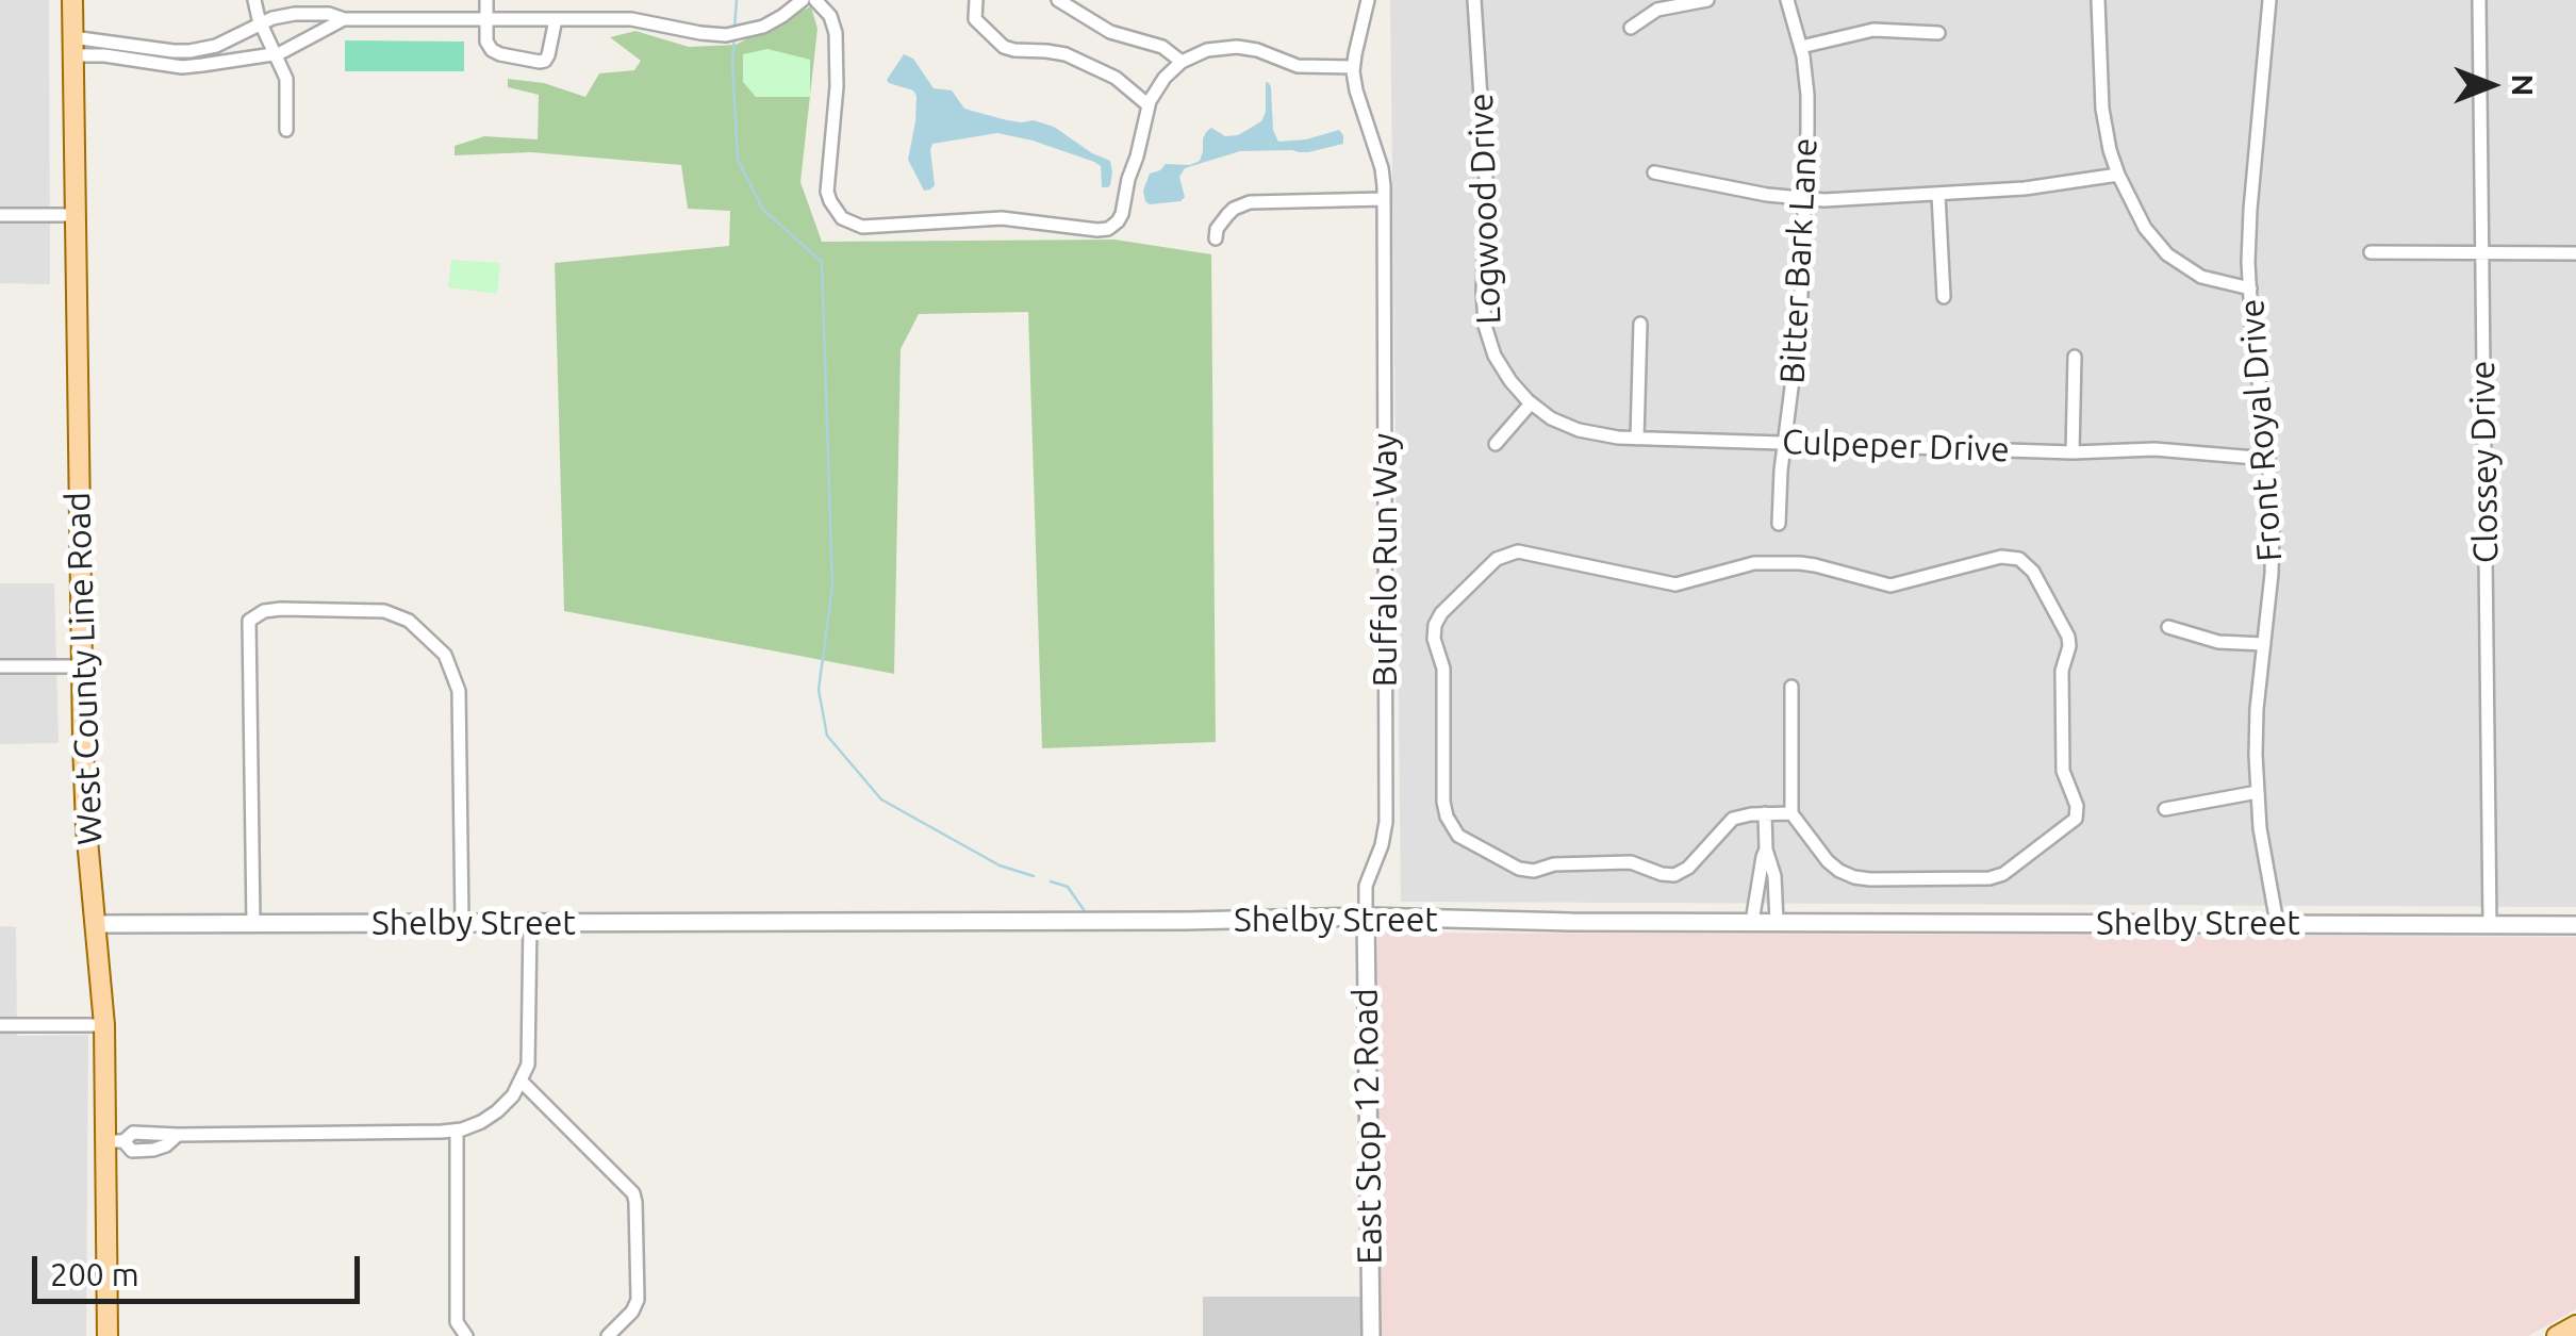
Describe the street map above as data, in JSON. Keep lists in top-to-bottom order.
{
  "streets": {
    "main road": ["West County Line Road"],
    "street": [
      "Logwood Drive",
      "Bitter Bark Lane",
      "Front Royal Drive",
      "Culpeper Drive",
      "Clossey Drive",
      "Buffalo Run Way",
      "Shelby Street",
      "East Stop 12 Road"
    ]
  },
  "crossings": [
    ["Logwood Drive", "Culpeper Drive"],
    ["Bitter Bark Lane", "Culpeper Drive"],
    ["Front Royal Drive", "Culpeper Drive"],
    ["Front Royal Drive", "Shelby Street"],
    ["Clossey Drive", "Shelby Street"],
    ["Buffalo Run Way", "Shelby Street"],
    ["Buffalo Run Way", "East Stop 12 Road"],
    ["West County Line Road", "Shelby Street"],
    ["Shelby Street", "East Stop 12 Road"]
  ],
  "scale_bar": "200 m",
  "north": "right"
}
